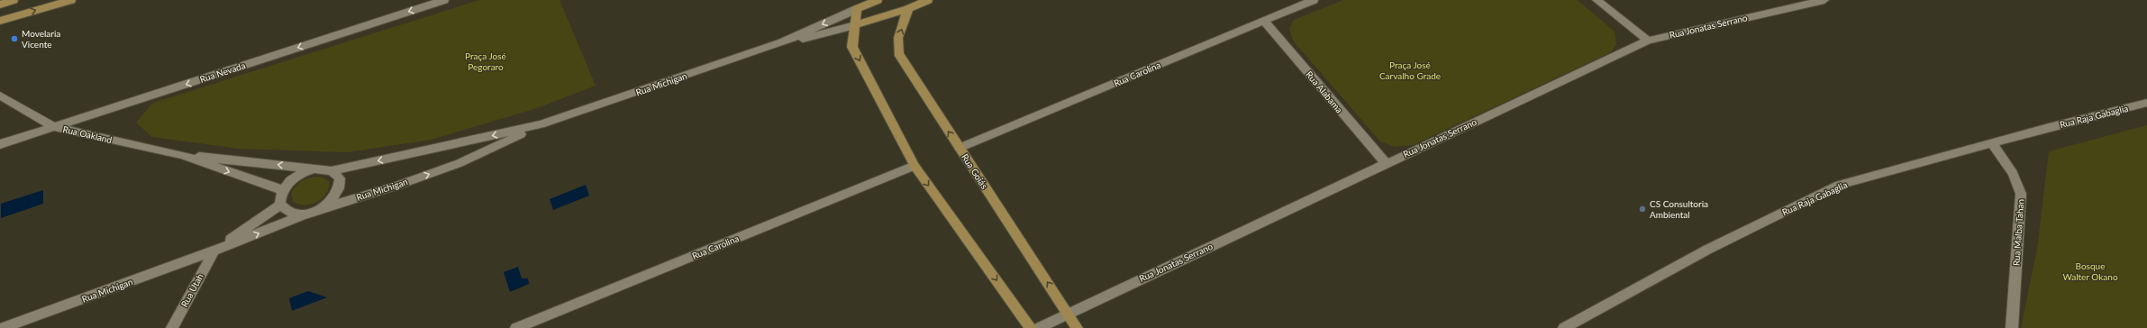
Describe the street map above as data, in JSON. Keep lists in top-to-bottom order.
{
  "streets": {
    "main road": ["Rua Goiás"],
    "street": [
      "Rua Jonatas Serrano",
      "Rua Nevada",
      "Rua Carolina",
      "Rua Michigan",
      "Rua Alabama",
      "Rua Raja Gabaglia",
      "Rua Oakland",
      "Rua Malba Tahan",
      "Rua Utah"
    ]
  },
  "crossings": [
    ["Rua Jonatas Serrano", "Rua Alabama"],
    ["Rua Jonatas Serrano", "Rua Goiás"],
    ["Rua Nevada", "Rua Oakland"],
    ["Rua Carolina", "Rua Alabama"],
    ["Rua Carolina", "Rua Goiás"],
    ["Rua Michigan", "Rua Oakland"],
    ["Rua Michigan", "Rua Utah"],
    ["Rua Raja Gabaglia", "Rua Malba Tahan"]
  ],
  "one_way": ["Rua Nevada"],
  "parks": ["Praça José Pegoraro", "Praça José Carvalho Grade", "Bosque Walter Okano"],
  "places": ["Movelaria Vicente", "CS Consultoria Ambiental"]
}
